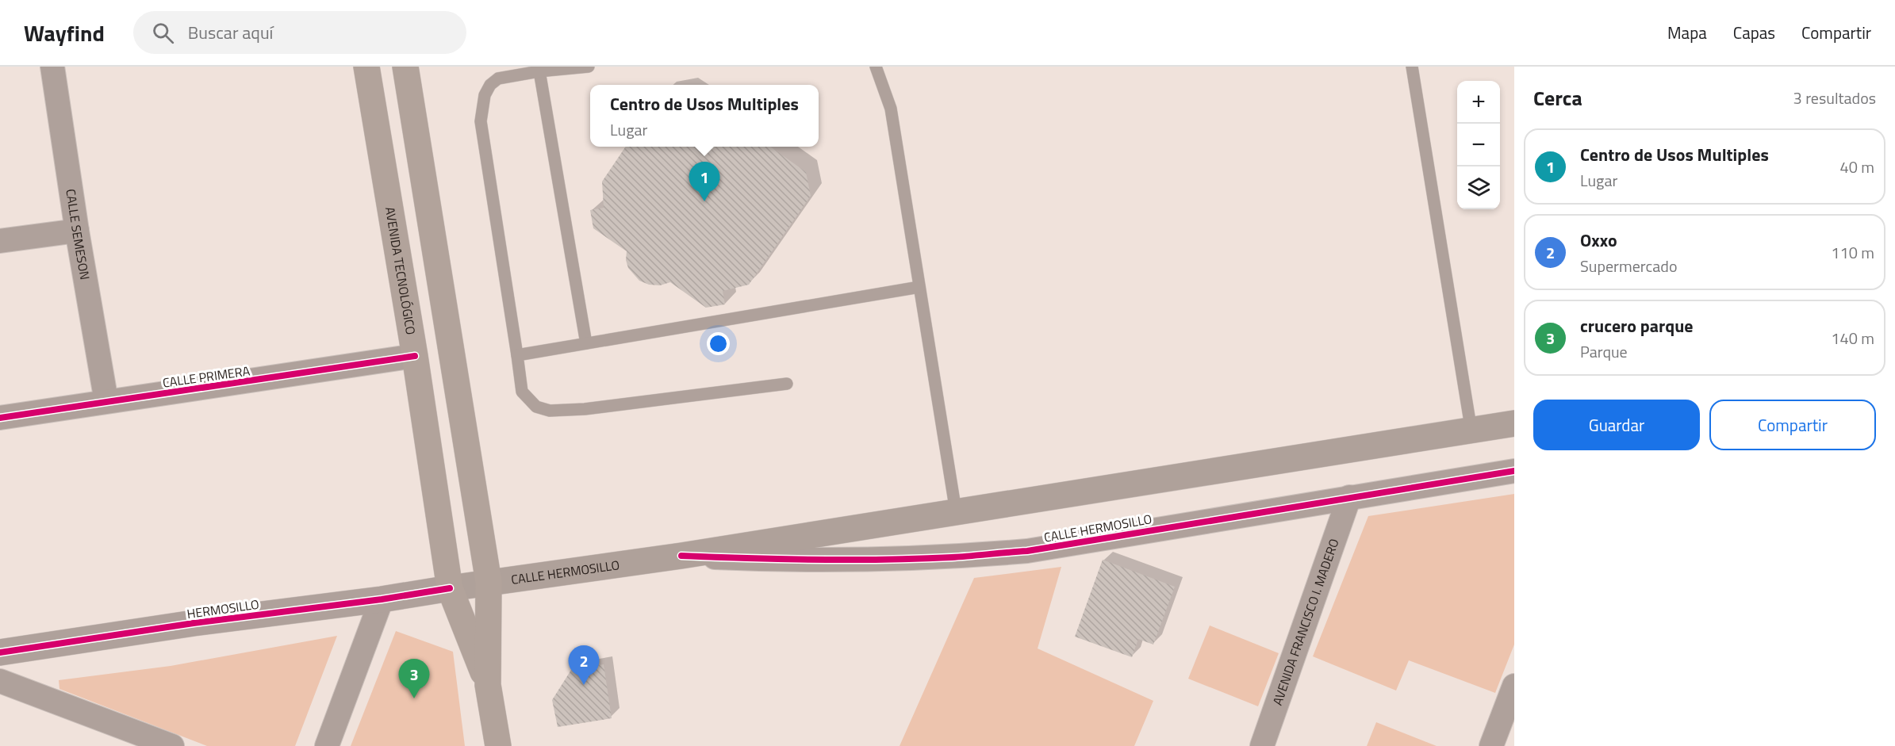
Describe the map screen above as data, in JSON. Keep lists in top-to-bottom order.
{
  "streets": {
    "main road": ["AVENIDA TECNOLÓGICO", "CALLE HERMOSILLO"],
    "street": [
      "CALLE SEMESON",
      "CALLE PRIMERA",
      "HERMOSILLO",
      "AVENIDA FRANCISCO I. MADERO"
    ]
  },
  "crossings": [
    ["CALLE SEMESON", "CALLE PRIMERA"],
    ["AVENIDA TECNOLÓGICO", "CALLE PRIMERA"],
    ["AVENIDA TECNOLÓGICO", "CALLE HERMOSILLO"],
    ["AVENIDA TECNOLÓGICO", "HERMOSILLO"],
    ["CALLE HERMOSILLO", "HERMOSILLO"],
    ["CALLE HERMOSILLO", "AVENIDA FRANCISCO I. MADERO"]
  ],
  "page": {
    "header": "Wayfind",
    "search": "Buscar aquí",
    "nav": ["Mapa", "Capas", "Compartir"],
    "heading": ["Cerca", "3 resultados"],
    "map_buttons": ["+", "−"],
    "popup": ["Centro de Usos Multiples", "Lugar"],
    "list": [
      {
        "mark": "1",
        "name": "Centro de Usos Multiples",
        "note": "Lugar",
        "value": "40 m"
      },
      {
        "mark": "2",
        "name": "Oxxo",
        "note": "Supermercado",
        "value": "110 m"
      },
      {
        "mark": "3",
        "name": "crucero parque",
        "note": "Parque",
        "value": "140 m"
      }
    ],
    "pins": ["1", "2", "3"],
    "buttons": ["Guardar", "Compartir"]
  }
}
